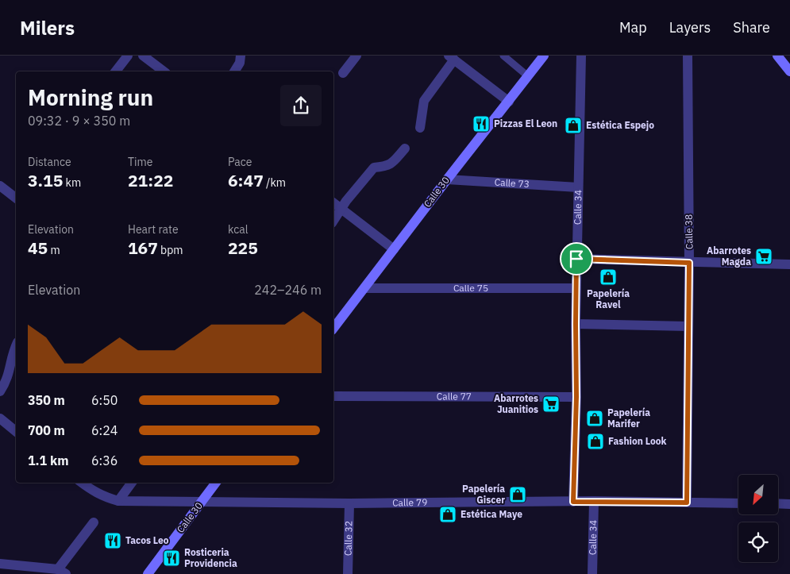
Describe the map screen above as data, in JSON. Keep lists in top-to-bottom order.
{
  "streets": {
    "street": [
      "Calle 73",
      "Calle 30",
      "Calle 34",
      "Calle 38",
      "Calle 75",
      "Calle 77",
      "Calle 79",
      "Calle 32"
    ]
  },
  "crossings": [
    ["Calle 73", "Calle 30"],
    ["Calle 73", "Calle 34"],
    ["Calle 30", "Calle 75"],
    ["Calle 30", "Calle 79"],
    ["Calle 34", "Calle 75"],
    ["Calle 34", "Calle 77"],
    ["Calle 34", "Calle 79"],
    ["Calle 38", "Calle 79"],
    ["Calle 79", "Calle 32"]
  ],
  "places": {
    "restaurant": ["Pizzas El Leon", "Tacos Leo", "Rosticeria Providencia"],
    "shop": [
      "Estética Espejo",
      "Papelería Ravel",
      "Papelería Marifer",
      "Fashion Look",
      "Papelería Giscer",
      "Estética Maye"
    ],
    "supermarket": ["Abarrotes Magda", "Abarrotes Juanitios"]
  },
  "north": "bottom left",
  "page": {
    "header": "Milers",
    "nav": ["Map", "Layers", "Share"],
    "heading": ["Morning run", "09:32 · 9 × 350 m"],
    "stats": [
      ["Distance", "3.15 km"],
      ["Time", "21:22"],
      ["Pace", "6:47 /km"],
      ["Elevation", "45 m"],
      ["Heart rate", "167 bpm"],
      ["kcal", "225"]
    ],
    "chart": ["Elevation", "242–246 m"],
    "list": [
      {
        "name": "350 m",
        "note": "6:50"
      },
      {
        "name": "700 m",
        "note": "6:24"
      },
      {
        "name": "1.1 km",
        "note": "6:36"
      }
    ]
  }
}
